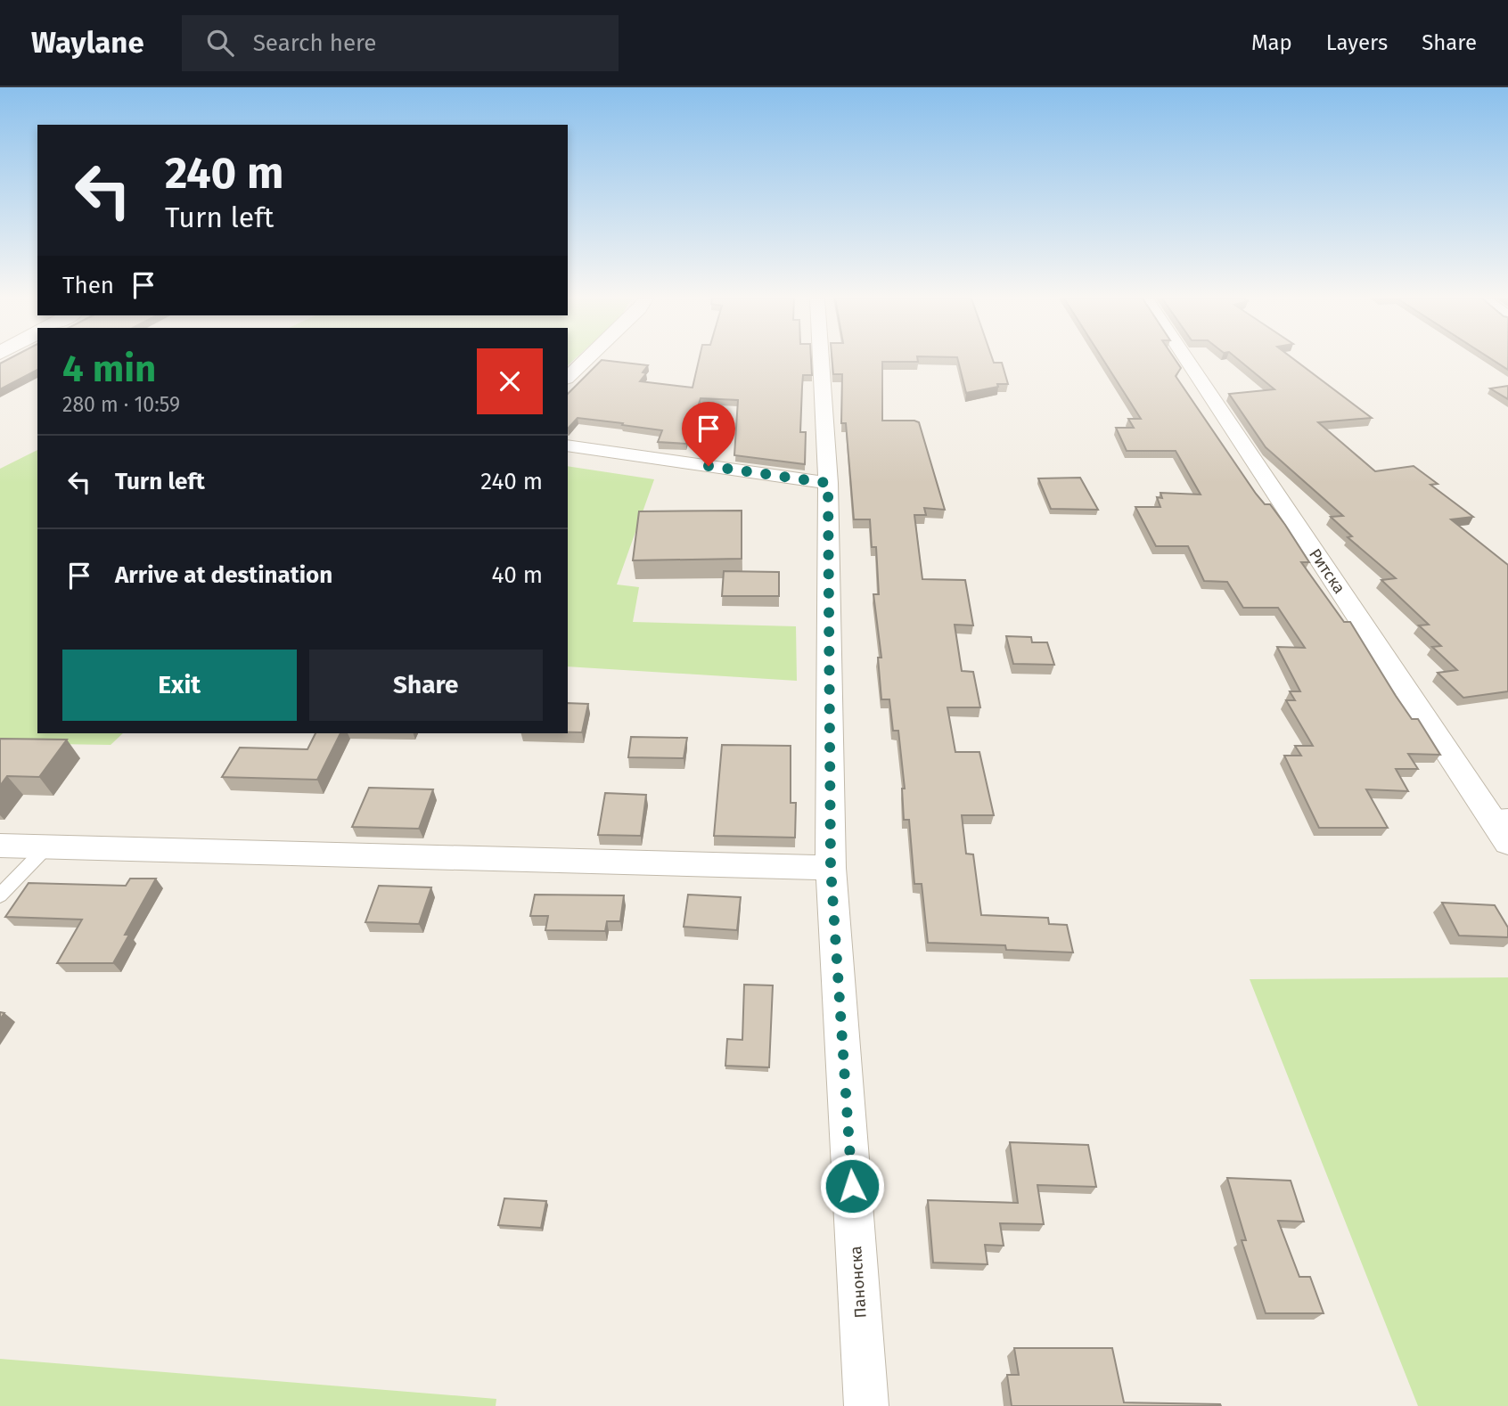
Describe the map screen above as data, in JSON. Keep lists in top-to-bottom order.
{
  "streets": {
    "street": ["Ритска", "Панонска"]
  },
  "page": {
    "header": "Waylane",
    "search": "Search here",
    "nav": ["Map", "Layers", "Share"],
    "turn": ["240 m", "Turn left"],
    "then": "Then",
    "heading": ["4 min", "280 m · 10:59"],
    "list": [
      {
        "name": "Turn left",
        "value": "240 m"
      },
      {
        "name": "Arrive at destination",
        "value": "40 m"
      }
    ],
    "buttons": ["Exit", "Share"]
  }
}
